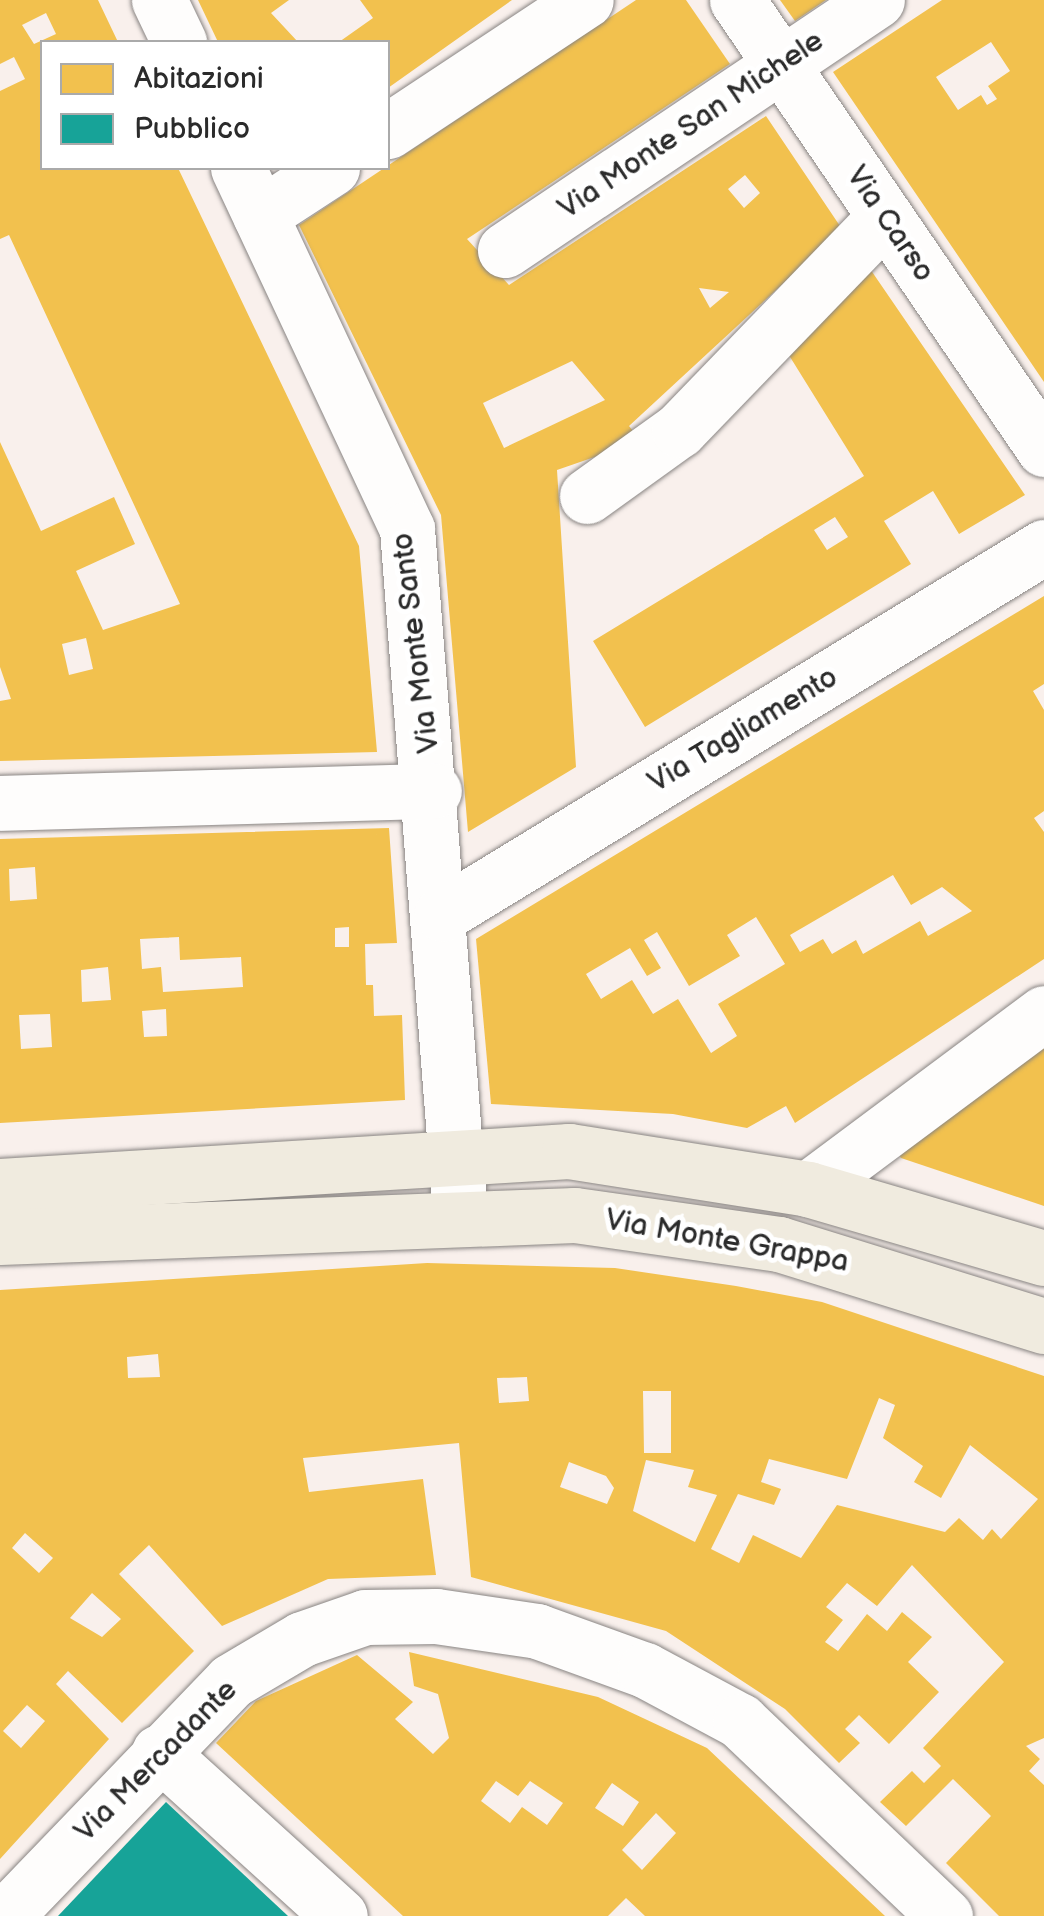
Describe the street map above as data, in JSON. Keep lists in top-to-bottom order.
{
  "streets": {
    "main road": ["Via Monte Grappa"],
    "street": [
      "Via Monte San Michele",
      "Via Carso",
      "Via Monte Santo",
      "Via Tagliamento",
      "Via Mercadante"
    ]
  },
  "crossings": [
    ["Via Monte San Michele", "Via Carso"],
    ["Via Monte Santo", "Via Tagliamento"],
    ["Via Monte Santo", "Via Monte Grappa"]
  ],
  "legend": ["Abitazioni", "Pubblico"]
}
